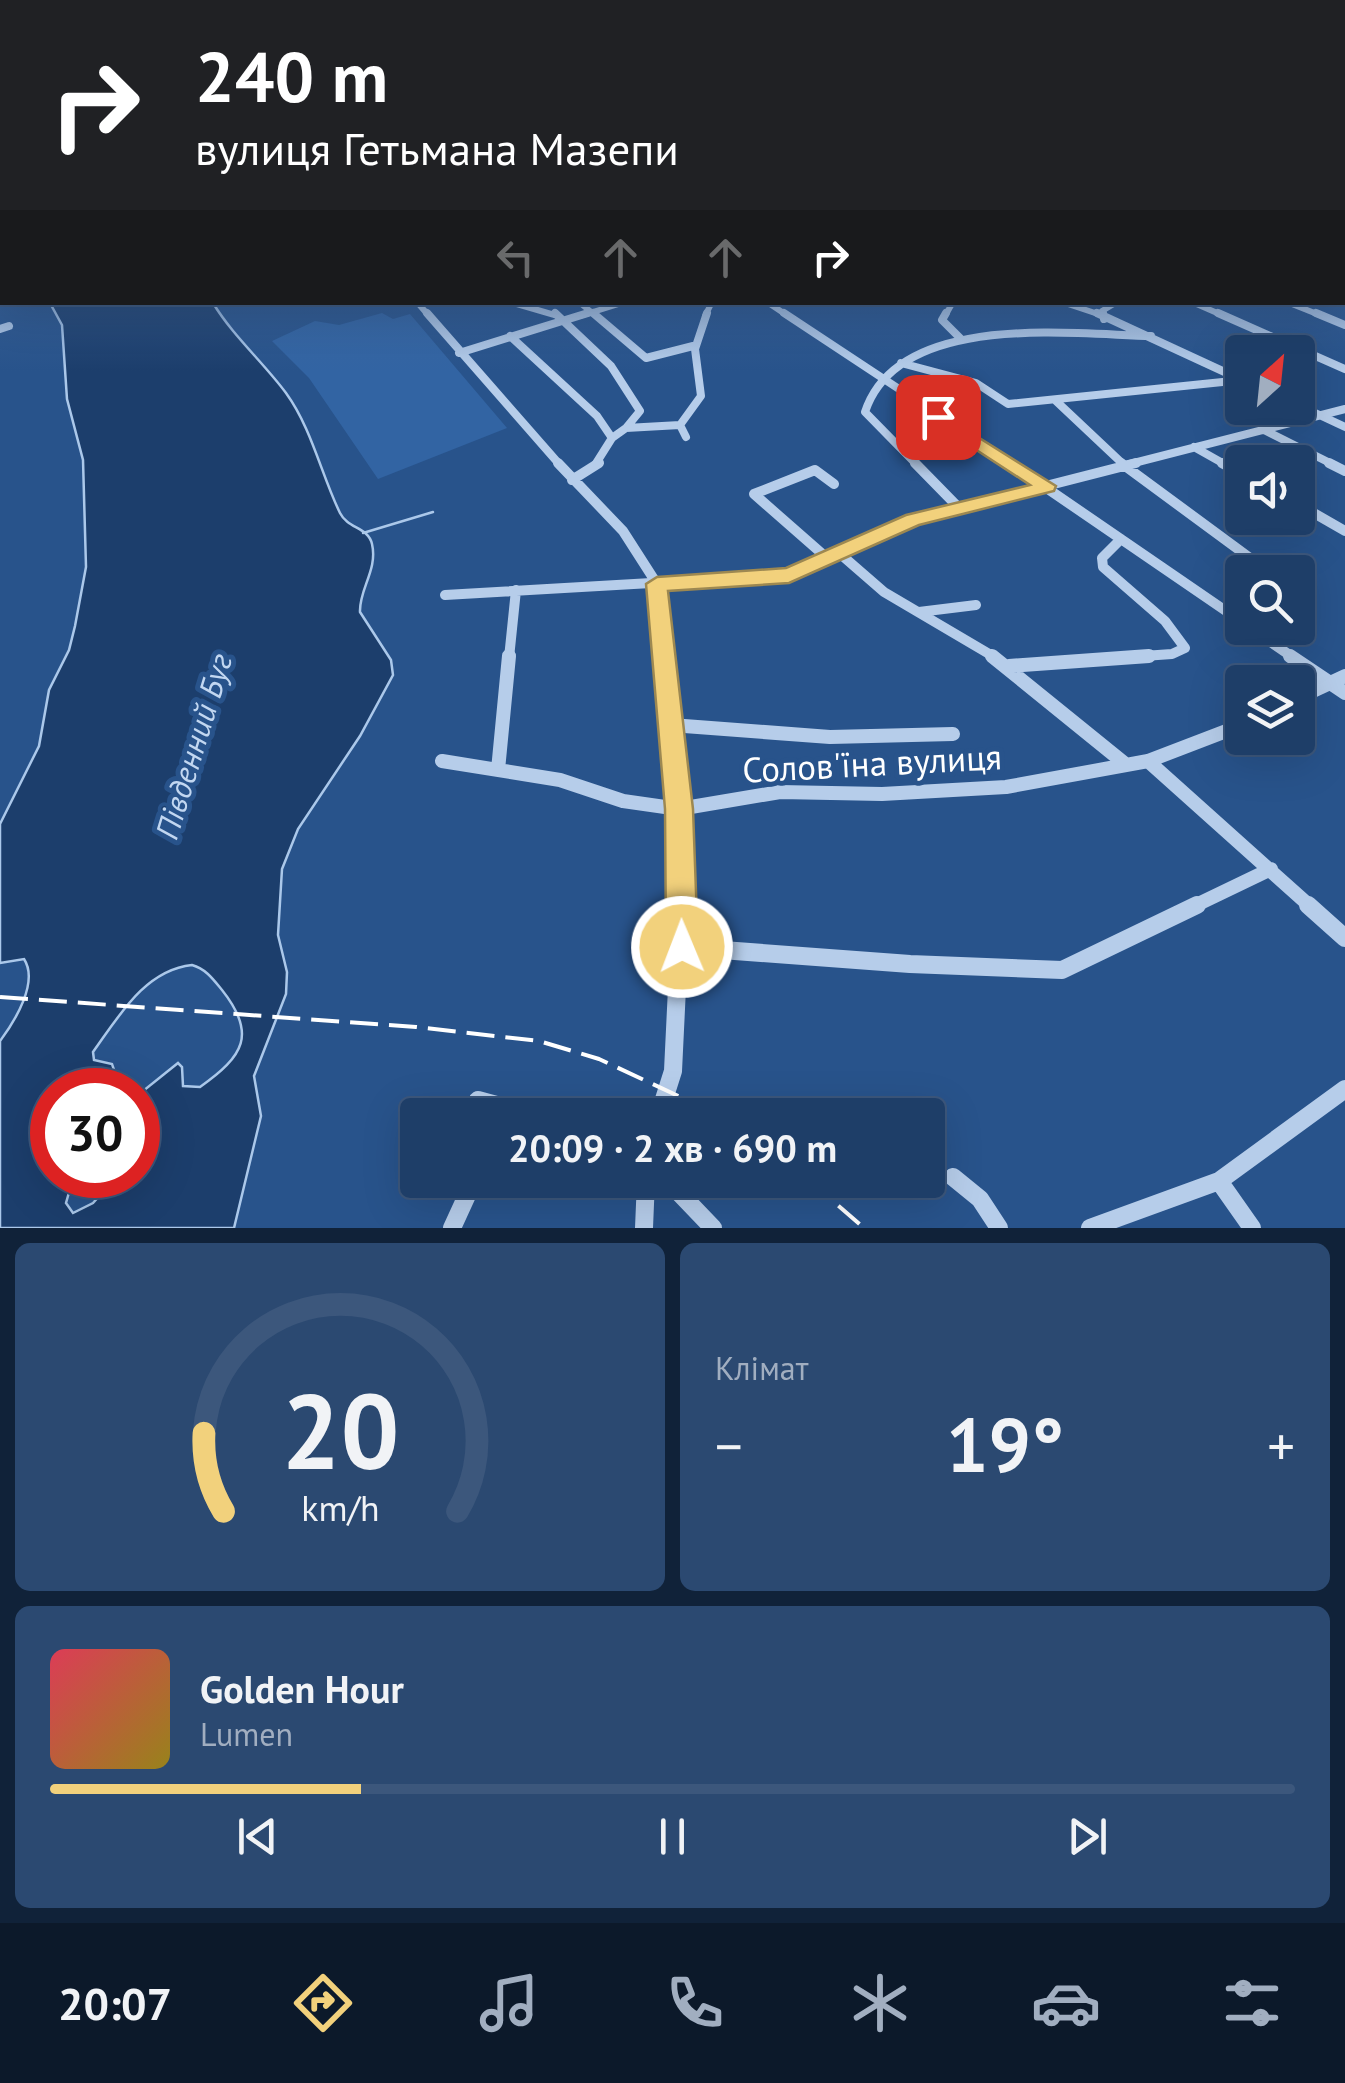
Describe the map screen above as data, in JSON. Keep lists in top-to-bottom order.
{
  "streets": {
    "street": ["Солов'їна вулиця"]
  },
  "water": ["Південний Буг"],
  "north": "top right",
  "page": {
    "turn": ["240 m", "вулиця Гетьмана Мазепи"],
    "limit": "30",
    "trip": "20:09 · 2 хв · 690 m",
    "tile": "Клімат",
    "heat": ["−", "19°", "+"],
    "song": ["Golden Hour", "Lumen"],
    "tabs": "20:07",
    "gauge": ["20", "km/h"]
  }
}
